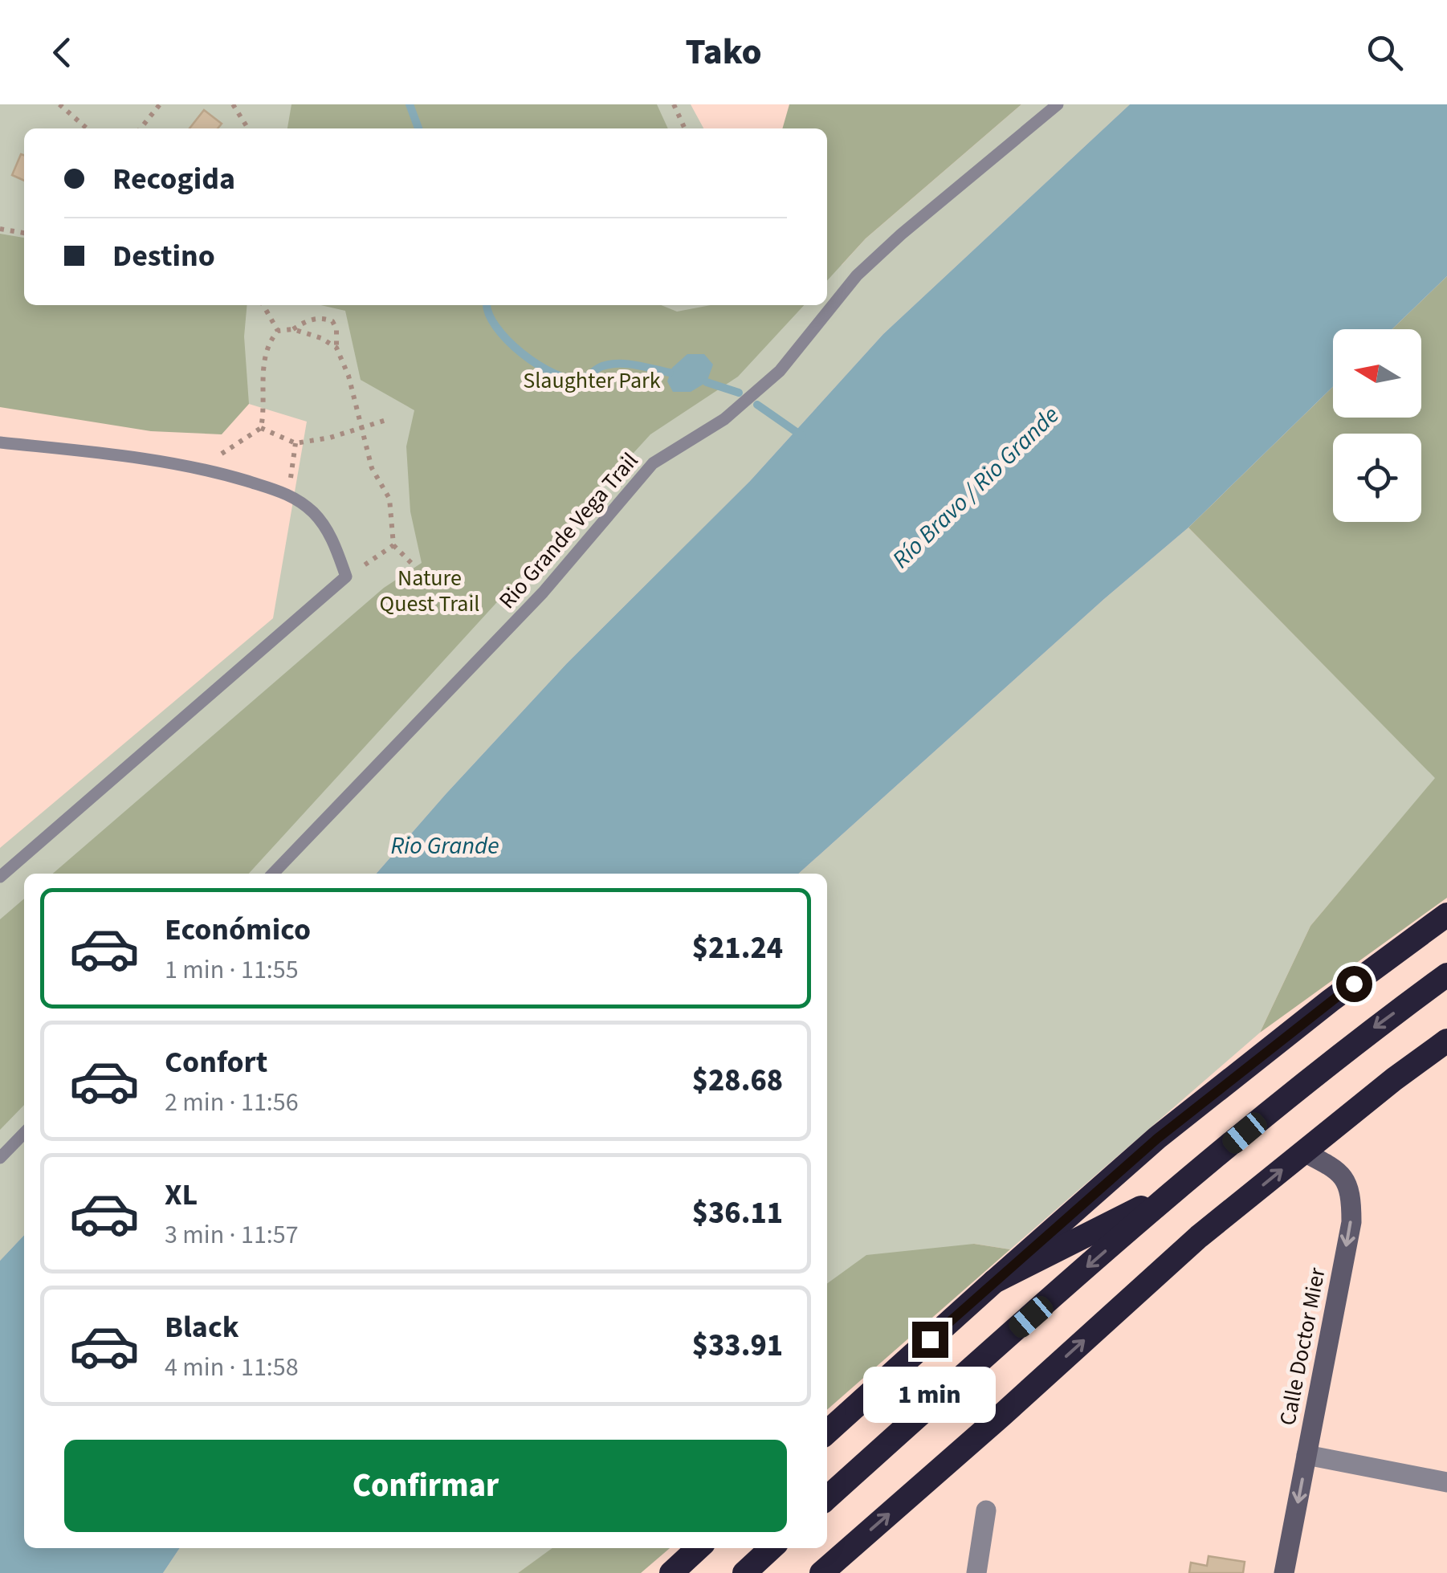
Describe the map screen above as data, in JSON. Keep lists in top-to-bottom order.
{
  "streets": {
    "street": ["Calle Doctor Mier"],
    "lane": ["Rio Grande Vega Trail"]
  },
  "one_way": ["Calle Doctor Mier"],
  "water": ["Río Bravo / Rio Grande", "Rio Grande"],
  "parks": ["Slaughter Park", "Nature Quest Trail"],
  "north": "left",
  "page": {
    "header": "Tako",
    "banner": ["Recogida", "Destino"],
    "list": [
      {
        "name": "Económico",
        "note": "1 min · 11:55",
        "value": "$21.24"
      },
      {
        "name": "Confort",
        "note": "2 min · 11:56",
        "value": "$28.68"
      },
      {
        "name": "XL",
        "note": "3 min · 11:57",
        "value": "$36.11"
      },
      {
        "name": "Black",
        "note": "4 min · 11:58",
        "value": "$33.91"
      }
    ],
    "bubble": "1 min",
    "buttons": "Confirmar"
  }
}
